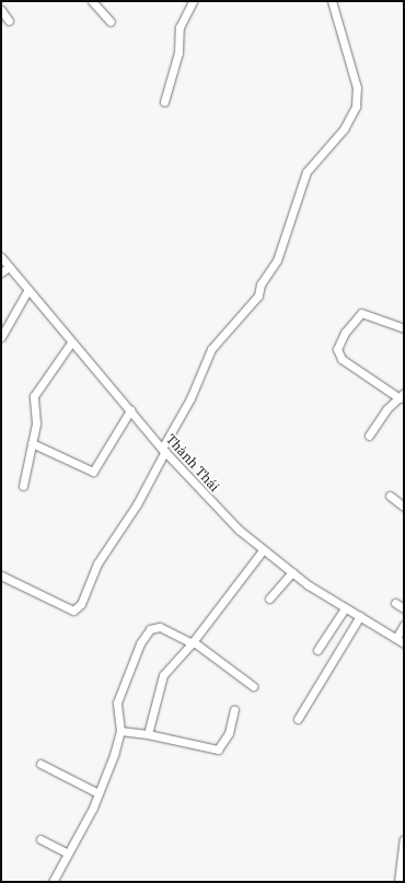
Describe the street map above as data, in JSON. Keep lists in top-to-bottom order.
{
  "streets": {
    "street": ["Thành Thái"]
  }
}
